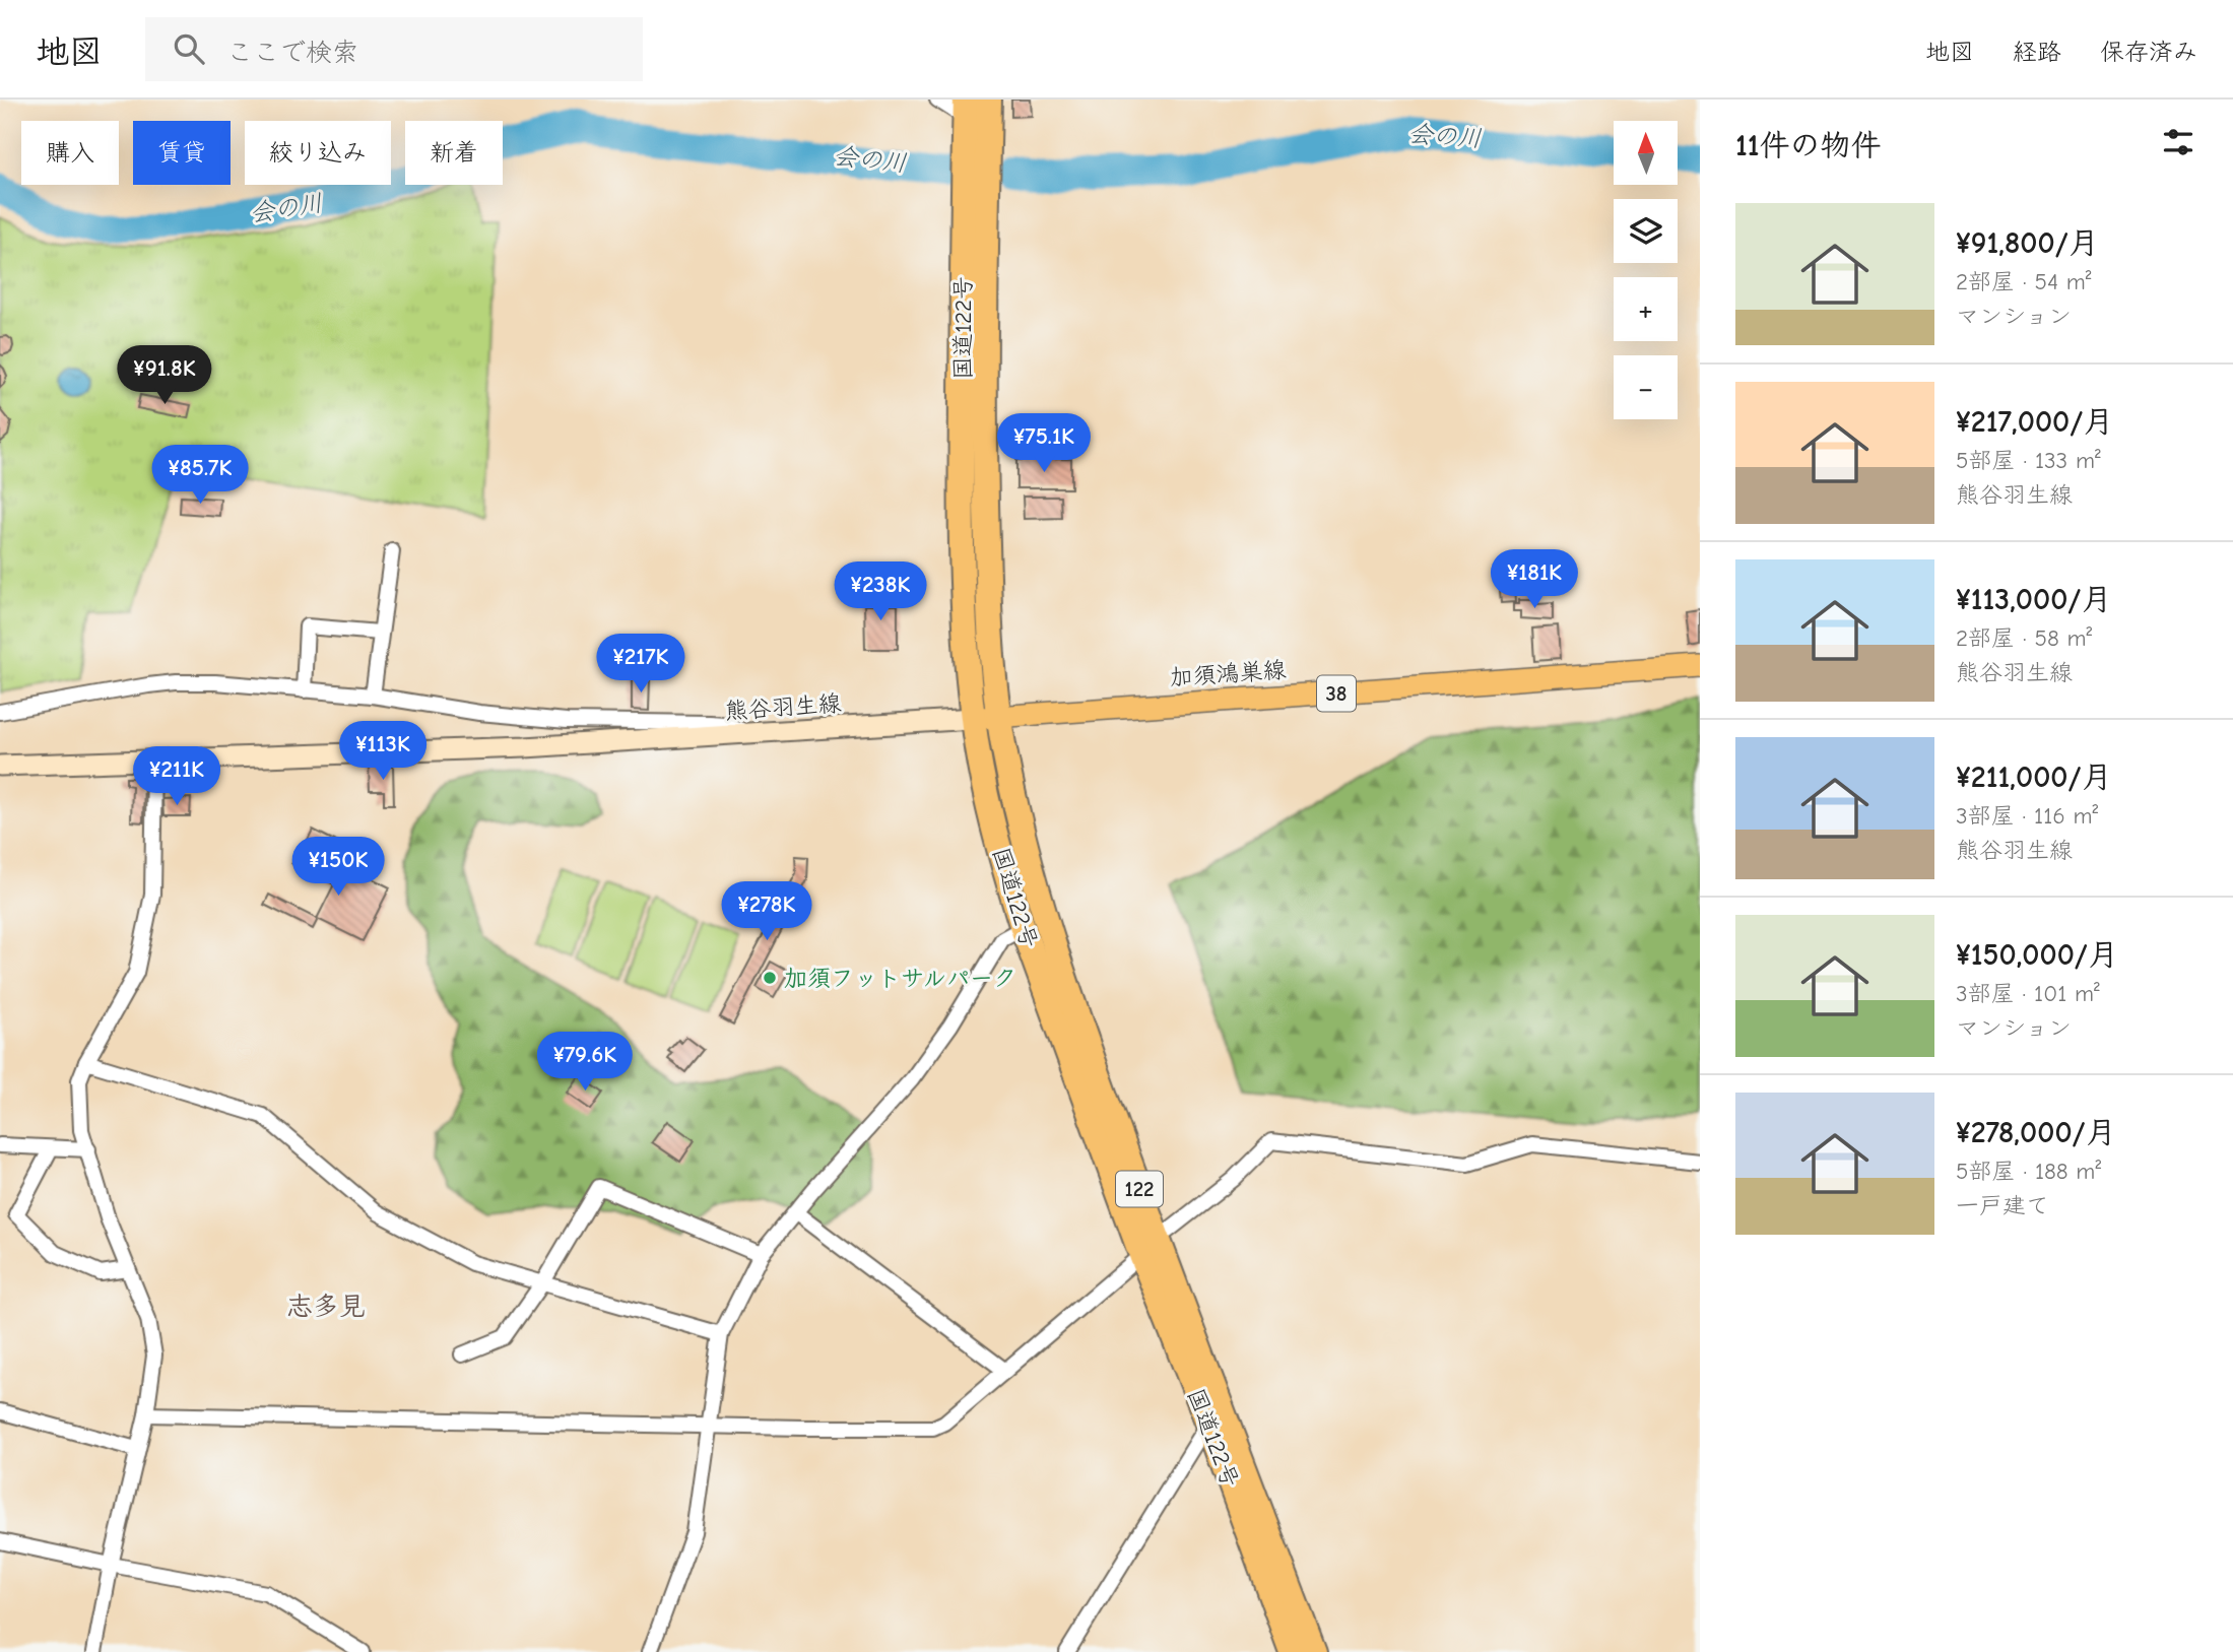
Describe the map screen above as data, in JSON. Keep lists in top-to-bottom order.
{
  "streets": {
    "highway": ["国道122号", "122"],
    "main road": ["加須鴻巣線", "38", "熊谷羽生線"]
  },
  "crossings": [
    ["国道122号", "加須鴻巣線"],
    ["国道122号", "熊谷羽生線"],
    ["加須鴻巣線", "熊谷羽生線"]
  ],
  "districts": ["志多見"],
  "water": ["会の川"],
  "places": ["加須フットサルパーク"],
  "north": "top",
  "page": {
    "header": "地図",
    "search": "ここで検索",
    "nav": ["地図", "経路", "保存済み"],
    "heading": "11件の物件",
    "map_buttons": ["+", "−"],
    "chip": [
      "購入",
      "賃貸",
      "絞り込み",
      "新着"
    ],
    "list": [
      {
        "name": "¥91,800/月",
        "note": "2部屋 · 54 m² · マンション"
      },
      {
        "name": "¥217,000/月",
        "note": "5部屋 · 133 m² · 熊谷羽生線"
      },
      {
        "name": "¥113,000/月",
        "note": "2部屋 · 58 m² · 熊谷羽生線"
      },
      {
        "name": "¥211,000/月",
        "note": "3部屋 · 116 m² · 熊谷羽生線"
      },
      {
        "name": "¥150,000/月",
        "note": "3部屋 · 101 m² · マンション"
      },
      {
        "name": "¥278,000/月",
        "note": "5部屋 · 188 m² · 一戸建て"
      }
    ],
    "price": [
      "¥91.8K",
      "¥75.1K",
      "¥85.7K",
      "¥181K",
      "¥238K",
      "¥217K",
      "¥113K",
      "¥211K",
      "¥150K",
      "¥278K",
      "¥79.6K"
    ]
  }
}
